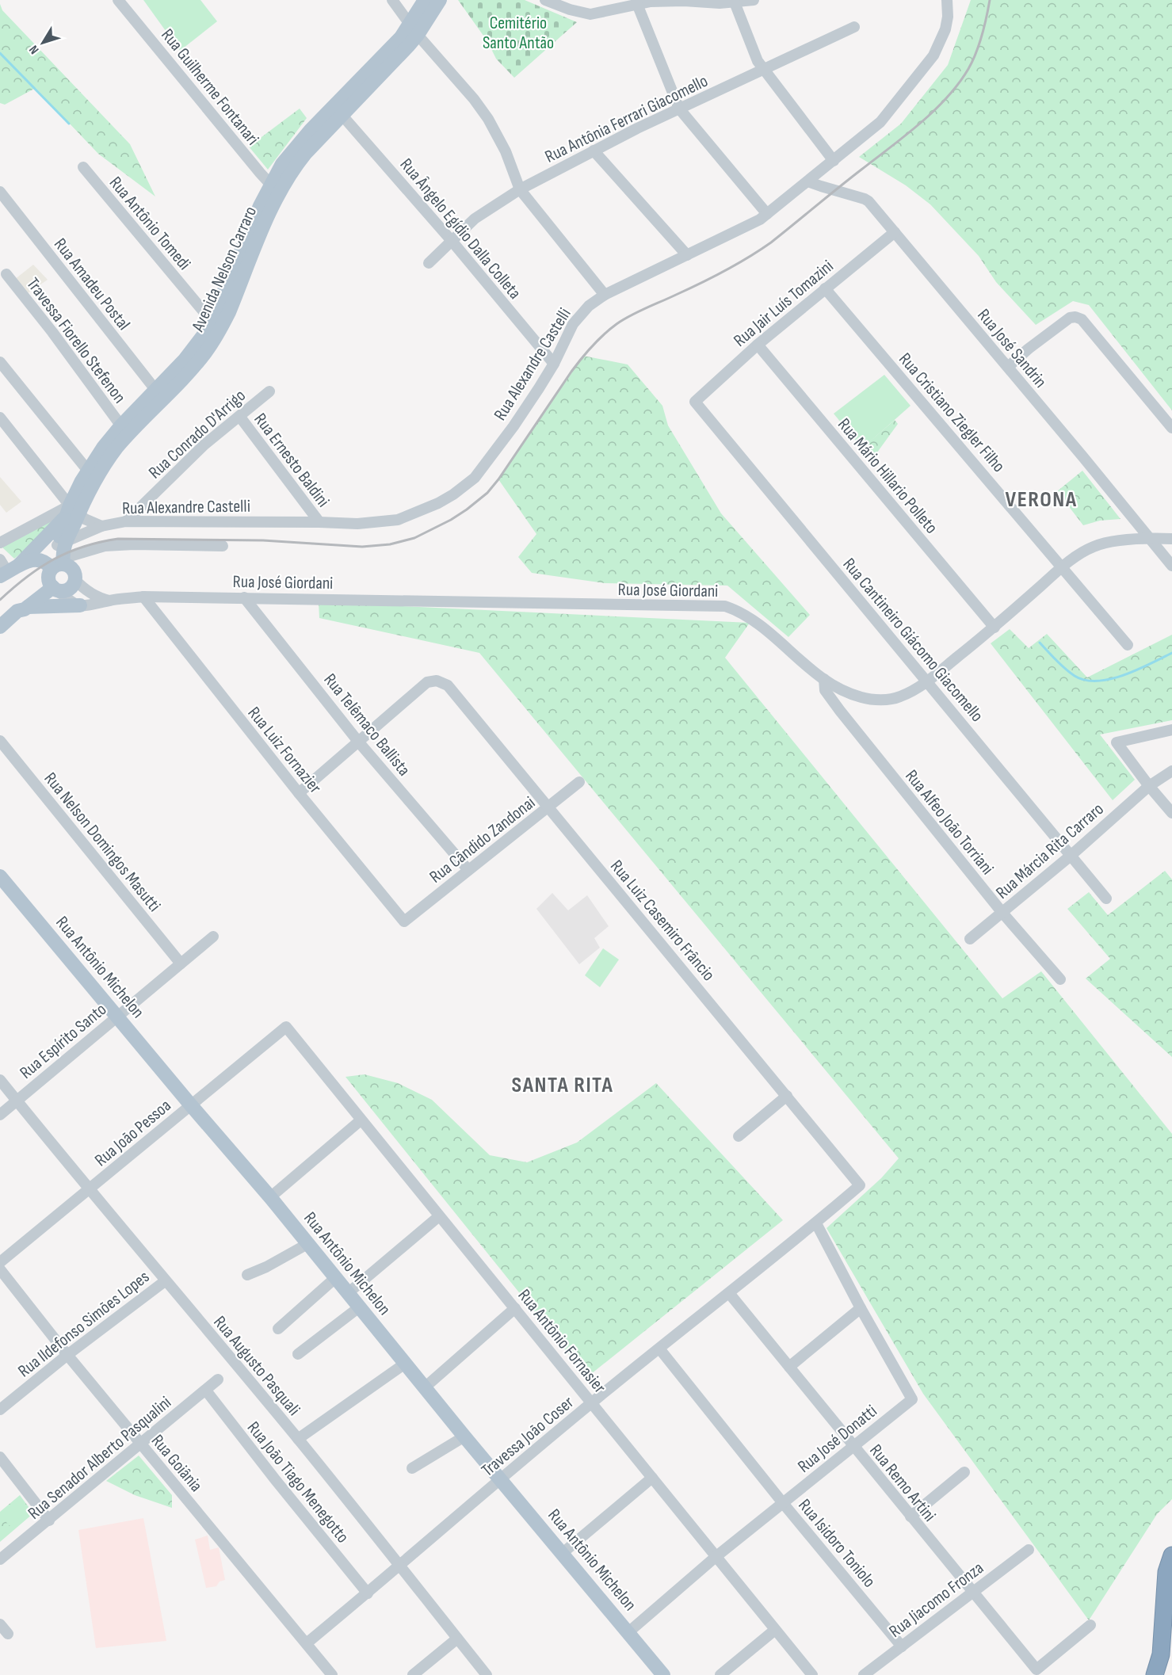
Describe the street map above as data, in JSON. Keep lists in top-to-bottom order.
{
  "streets": {
    "main road": ["Avenida Nelson Carraro", "Rua Antônio Michelon"],
    "street": [
      "Rua Guilherme Fontanari",
      "Rua Antônia Ferrari Giacomello",
      "Rua Antônio Tomedi",
      "Rua Ângelo Egídio Dalla Colleta",
      "Rua Amadeu Postal",
      "Rua Jair Luís Tomazini",
      "Travessa Fiorello Stefenon",
      "Rua José Sandrin",
      "Rua Alexandre Castelli",
      "Rua Cristiano Ziegler Filho",
      "Rua Conrado D'Arrigo",
      "Rua Ernesto Baldini",
      "Rua Mário Hillario Polleto",
      "Rua José Giordani",
      "Rua Cantineiro Giácomo Giacomello",
      "Rua Telêmaco Ballista",
      "Rua Luiz Fornazier",
      "Rua Alfeo João Torriani",
      "Rua Cândido Zandonai",
      "Rua Nelson Domingos Masutti",
      "Rua Márcia Rita Carraro",
      "Rua Luiz Casemiro Frâncio",
      "Rua Espírito Santo",
      "Rua João Pessoa",
      "Rua Ildefonso Simões Lopes",
      "Rua Antônio Fornasier",
      "Rua Augusto Pasquali",
      "Travessa João Coser",
      "Rua José Donatti",
      "Rua Senador Alberto Pasqualini",
      "Rua Goiânia",
      "Rua João Tiago Menegotto",
      "Rua Remo Artini",
      "Rua Isidoro Toniolo",
      "Rua Jiacomo Fronza"
    ]
  },
  "crossings": [
    ["Rua Guilherme Fontanari", "Avenida Nelson Carraro"],
    ["Rua Antônia Ferrari Giacomello", "Rua Ângelo Egídio Dalla Colleta"],
    ["Rua Antônio Tomedi", "Avenida Nelson Carraro"],
    ["Rua Ângelo Egídio Dalla Colleta", "Avenida Nelson Carraro"],
    ["Rua Ângelo Egídio Dalla Colleta", "Rua Alexandre Castelli"],
    ["Avenida Nelson Carraro", "Rua Amadeu Postal"],
    ["Avenida Nelson Carraro", "Travessa Fiorello Stefenon"],
    ["Avenida Nelson Carraro", "Rua Alexandre Castelli"],
    ["Rua Jair Luís Tomazini", "Rua José Sandrin"],
    ["Rua Jair Luís Tomazini", "Rua Cristiano Ziegler Filho"],
    ["Rua Jair Luís Tomazini", "Rua Mário Hillario Polleto"],
    ["Rua Jair Luís Tomazini", "Rua Cantineiro Giácomo Giacomello"],
    ["Rua José Sandrin", "Rua Alexandre Castelli"],
    ["Rua José Sandrin", "Rua José Giordani"],
    ["Rua Alexandre Castelli", "Rua Conrado D'Arrigo"],
    ["Rua Alexandre Castelli", "Rua Ernesto Baldini"],
    ["Rua Cristiano Ziegler Filho", "Rua José Giordani"],
    ["Rua Conrado D'Arrigo", "Rua Ernesto Baldini"],
    ["Rua Mário Hillario Polleto", "Rua José Giordani"],
    ["Rua José Giordani", "Rua Cantineiro Giácomo Giacomello"],
    ["Rua José Giordani", "Rua Telêmaco Ballista"],
    ["Rua José Giordani", "Rua Luiz Fornazier"],
    ["Rua José Giordani", "Rua Alfeo João Torriani"],
    ["Rua Cantineiro Giácomo Giacomello", "Rua Márcia Rita Carraro"],
    ["Rua Telêmaco Ballista", "Rua Cândido Zandonai"],
    ["Rua Telêmaco Ballista", "Rua Luiz Casemiro Frâncio"],
    ["Rua Luiz Fornazier", "Rua Cândido Zandonai"],
    ["Rua Alfeo João Torriani", "Rua Márcia Rita Carraro"],
    ["Rua Cândido Zandonai", "Rua Luiz Casemiro Frâncio"],
    ["Rua Nelson Domingos Masutti", "Rua Espírito Santo"],
    ["Rua Luiz Casemiro Frâncio", "Travessa João Coser"],
    ["Rua Antônio Michelon", "Rua Espírito Santo"],
    ["Rua Antônio Michelon", "Rua João Pessoa"],
    ["Rua Antônio Michelon", "Travessa João Coser"],
    ["Rua Antônio Michelon", "Rua José Donatti"],
    ["Rua Espírito Santo", "Rua Augusto Pasquali"],
    ["Rua João Pessoa", "Rua Antônio Fornasier"],
    ["Rua João Pessoa", "Rua Augusto Pasquali"],
    ["Rua Ildefonso Simões Lopes", "Rua Augusto Pasquali"],
    ["Rua Ildefonso Simões Lopes", "Rua Goiânia"],
    ["Rua Antônio Fornasier", "Travessa João Coser"],
    ["Rua Antônio Fornasier", "Rua José Donatti"],
    ["Rua Augusto Pasquali", "Travessa João Coser"],
    ["Travessa João Coser", "Rua José Donatti"],
    ["Travessa João Coser", "Rua Goiânia"],
    ["Travessa João Coser", "Rua João Tiago Menegotto"],
    ["Travessa João Coser", "Rua Remo Artini"],
    ["Travessa João Coser", "Rua Isidoro Toniolo"],
    ["Rua José Donatti", "Rua Remo Artini"],
    ["Rua José Donatti", "Rua Isidoro Toniolo"],
    ["Rua Senador Alberto Pasqualini", "Rua Goiânia"],
    ["Rua Senador Alberto Pasqualini", "Rua João Tiago Menegotto"],
    ["Rua Remo Artini", "Rua Jiacomo Fronza"],
    ["Rua Isidoro Toniolo", "Rua Jiacomo Fronza"]
  ],
  "districts": ["VERONA", "SANTA RITA"],
  "parks": ["Cemitério Santo Antão"],
  "north": "bottom left"
}
